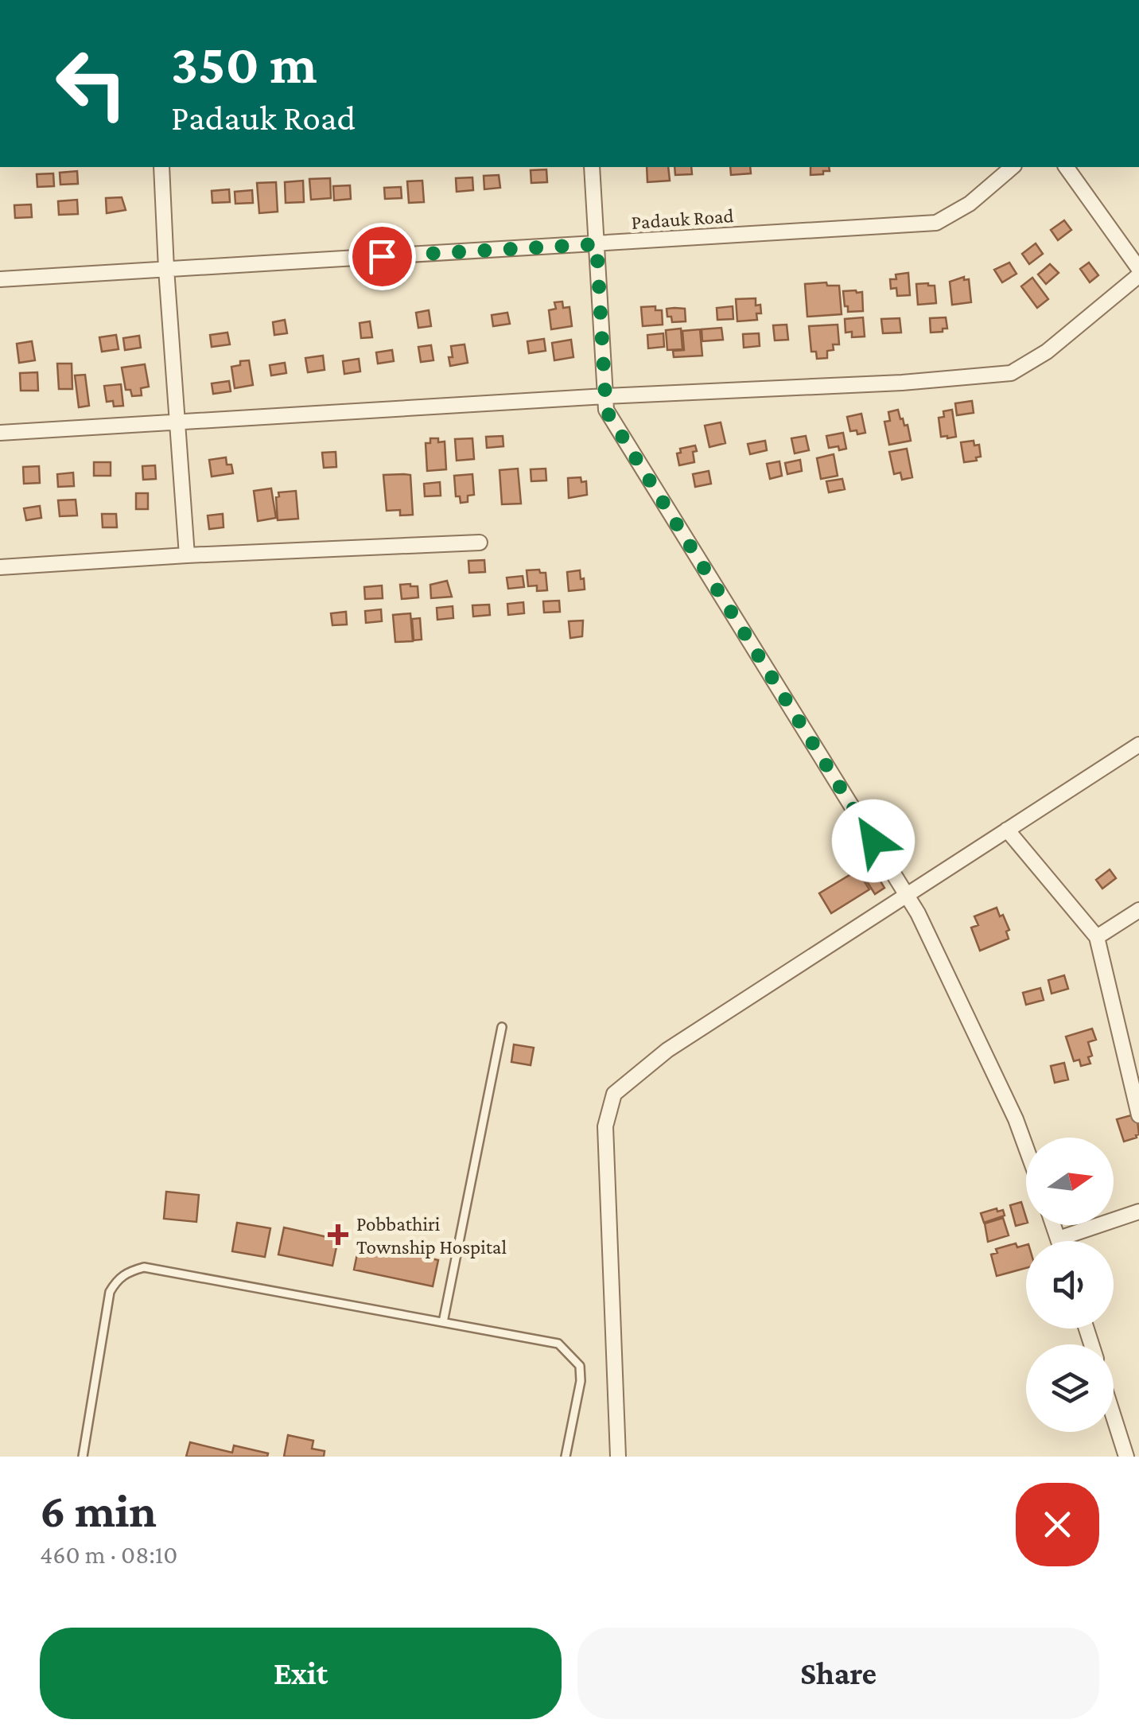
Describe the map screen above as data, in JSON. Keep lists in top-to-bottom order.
{
  "streets": {
    "street": ["Padauk Road"]
  },
  "places": {
    "health": ["Pobbathiri Township Hospital"]
  },
  "north": "right",
  "page": {
    "turn": ["350 m", "Padauk Road"],
    "heading": ["6 min", "460 m · 08:10"],
    "buttons": ["Exit", "Share"]
  }
}
